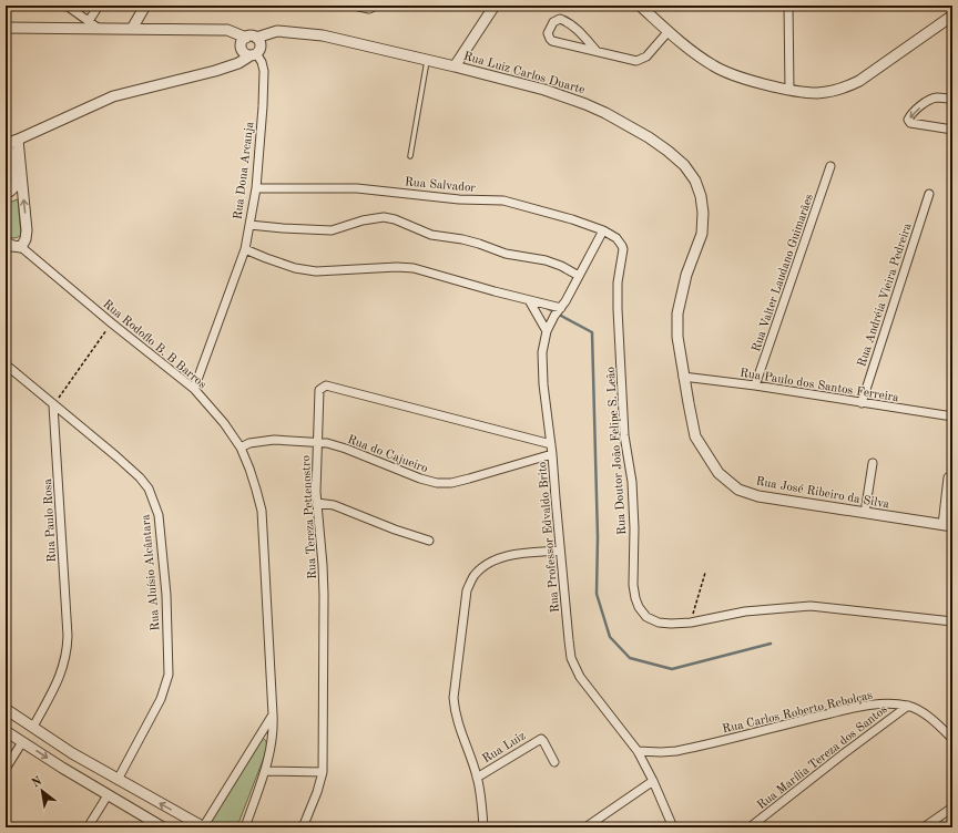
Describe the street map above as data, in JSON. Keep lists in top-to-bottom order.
{
  "streets": {
    "street": [
      "Rua Luiz Carlos Duarte",
      "Rua Dona Arcanja",
      "Rua Salvador",
      "Rua Valter Laudano Guimarães",
      "Rua Andréia Vieira Pedreira",
      "Rua Rodoflo B. B Barros",
      "Rua Paulo dos Santos Ferreira",
      "Rua Doutor João Felipe S. Leão",
      "Rua do Cajueiro",
      "Rua José Ribeiro da Silva",
      "Rua Tereza Pettenostro",
      "Rua Paulo Rosa",
      "Rua Professor Edvaldo Brito",
      "Rua Aluísio Alcântara",
      "Rua Carlos Roberto Rebolças",
      "Rua Luiz",
      "Rua Marília Tereza dos Santos"
    ]
  },
  "crossings": [
    ["Rua Luiz Carlos Duarte", "Rua Paulo dos Santos Ferreira"],
    ["Rua Luiz Carlos Duarte", "Rua José Ribeiro da Silva"],
    ["Rua Dona Arcanja", "Rua Salvador"],
    ["Rua Dona Arcanja", "Rua Rodoflo B. B Barros"],
    ["Rua Salvador", "Rua Doutor João Felipe S. Leão"],
    ["Rua Salvador", "Rua Professor Edvaldo Brito"],
    ["Rua Valter Laudano Guimarães", "Rua Paulo dos Santos Ferreira"],
    ["Rua Andréia Vieira Pedreira", "Rua Paulo dos Santos Ferreira"],
    ["Rua Rodoflo B. B Barros", "Rua do Cajueiro"],
    ["Rua Paulo dos Santos Ferreira", "Rua José Ribeiro da Silva"],
    ["Rua do Cajueiro", "Rua Tereza Pettenostro"],
    ["Rua do Cajueiro", "Rua Professor Edvaldo Brito"],
    ["Rua Tereza Pettenostro", "Rua Professor Edvaldo Brito"],
    ["Rua Paulo Rosa", "Rua Aluísio Alcântara"],
    ["Rua Professor Edvaldo Brito", "Rua Carlos Roberto Rebolças"],
    ["Rua Carlos Roberto Rebolças", "Rua Marília Tereza dos Santos"]
  ],
  "north": "top left"
}
